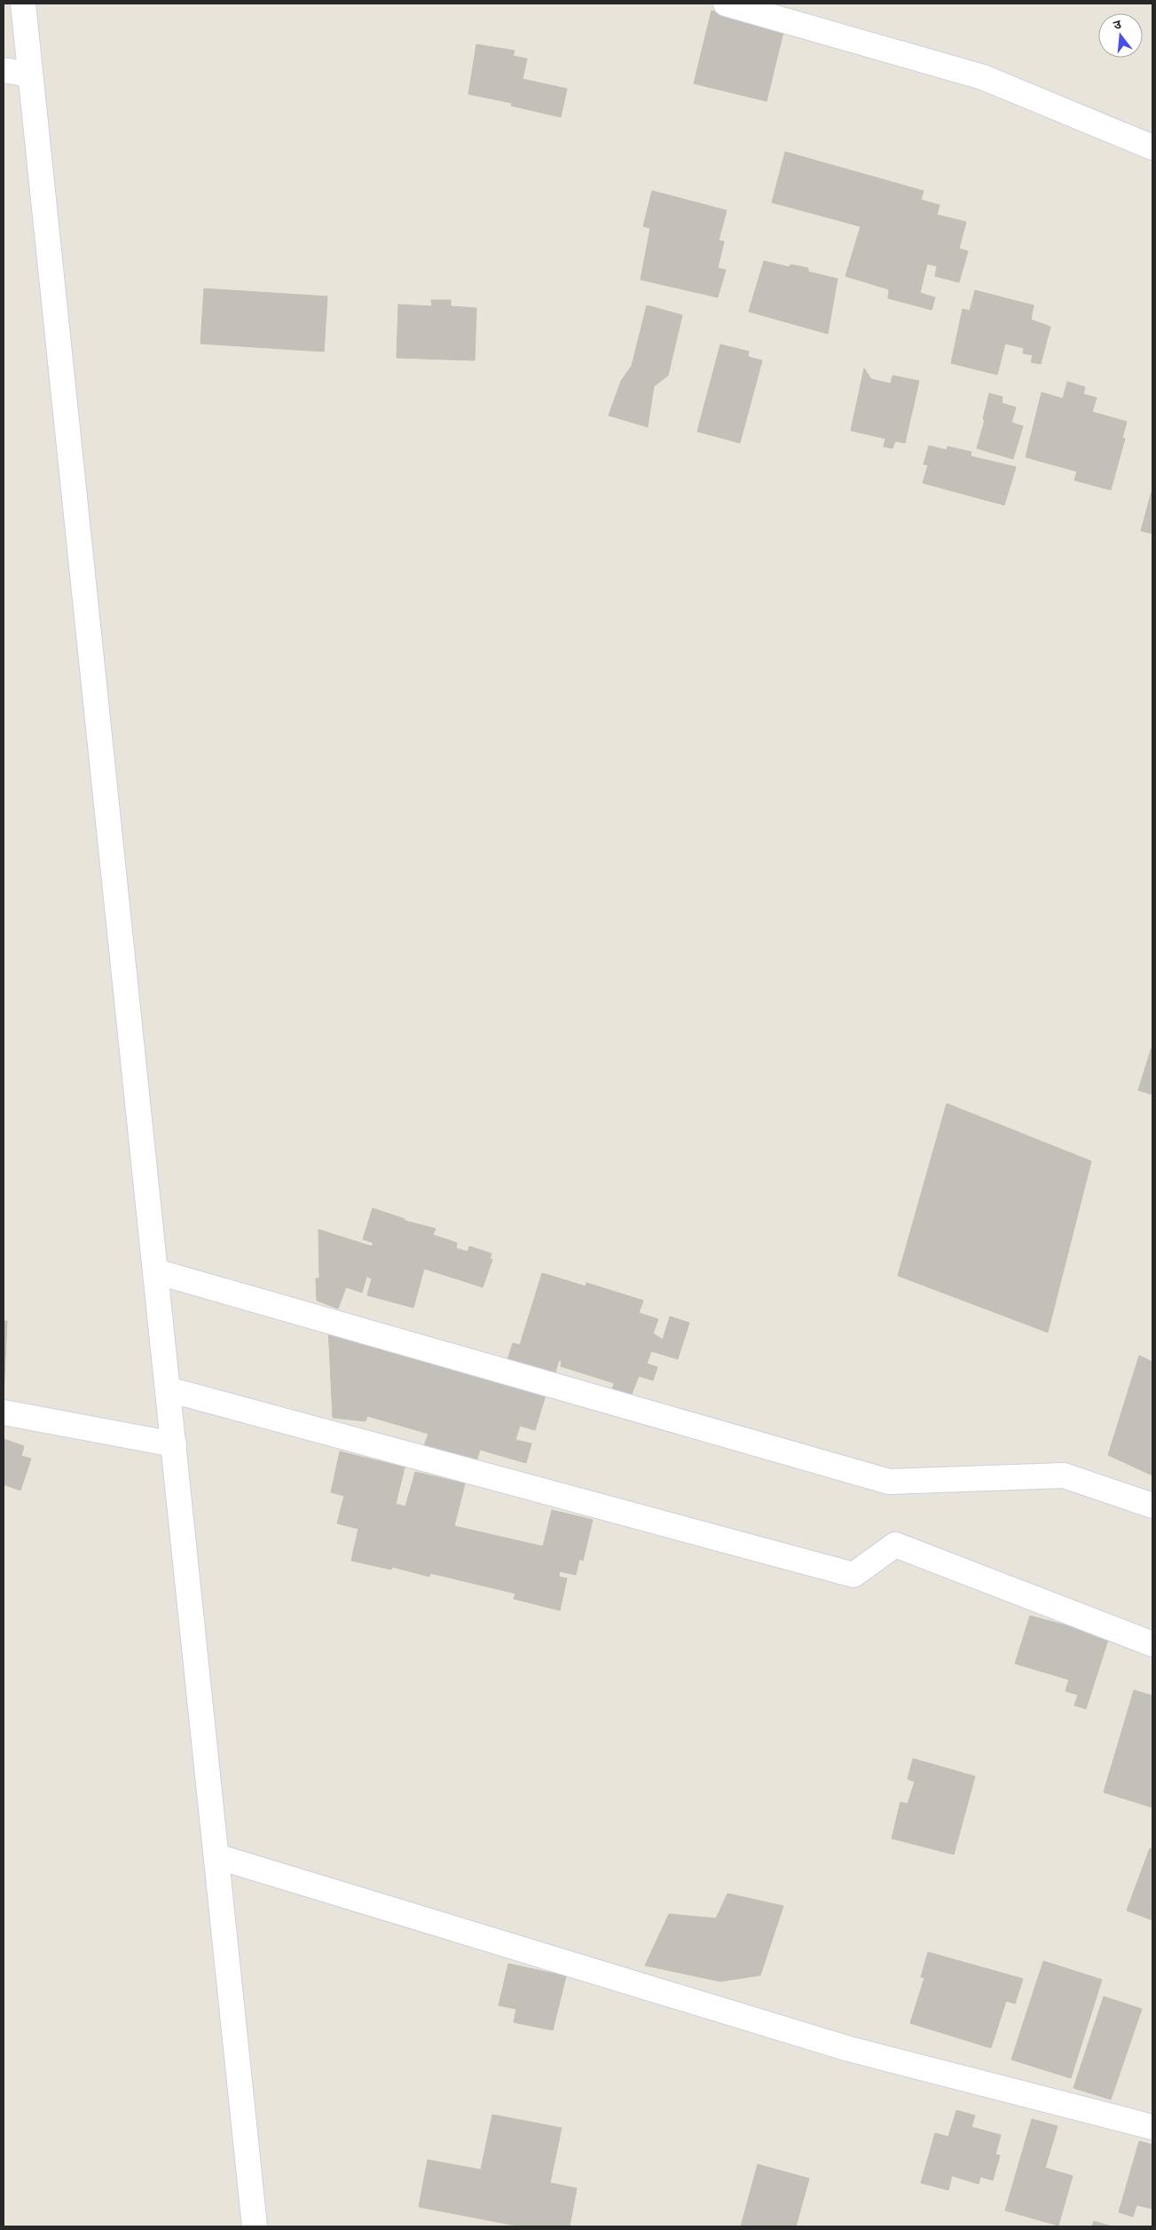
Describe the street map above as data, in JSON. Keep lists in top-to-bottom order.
{
  "north": "top"
}
